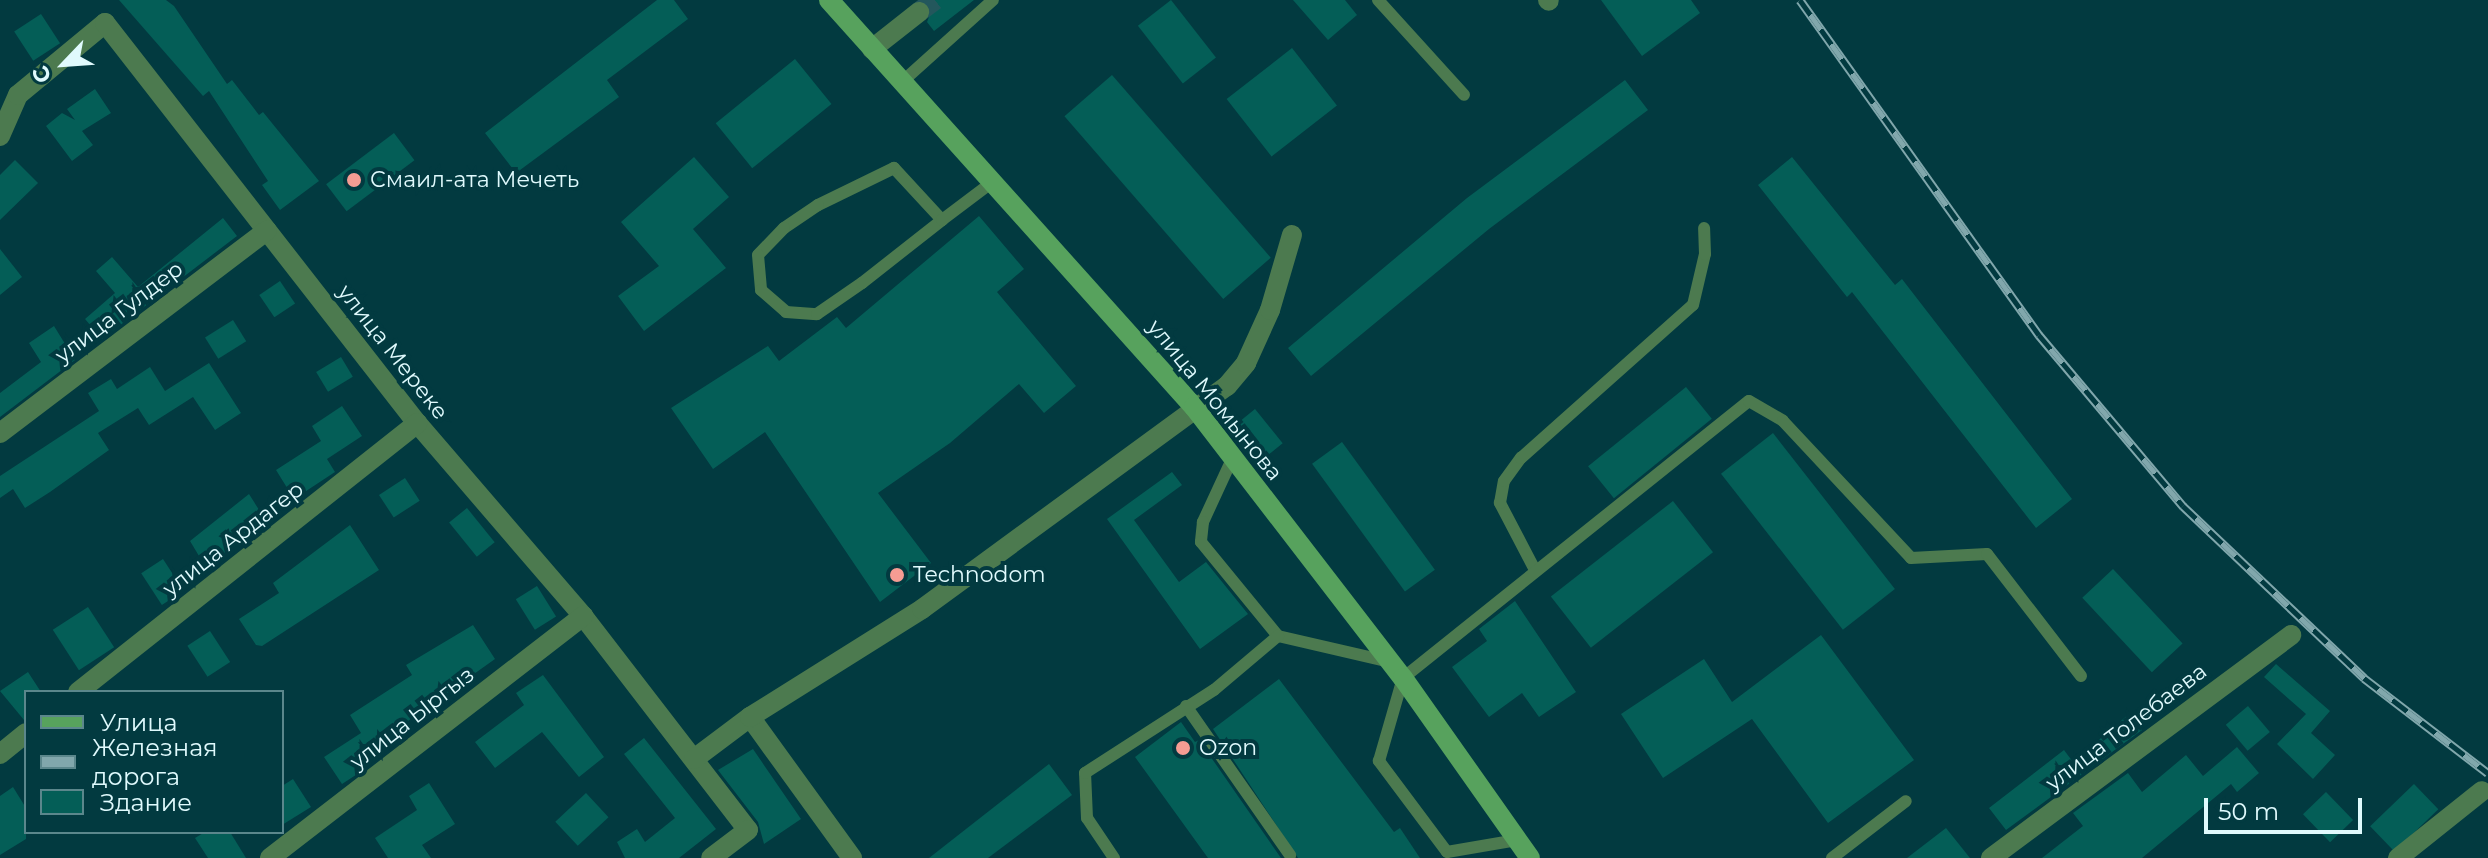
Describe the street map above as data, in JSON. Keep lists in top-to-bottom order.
{
  "streets": {
    "main road": ["улица Момынова"],
    "street": [
      "улица Гулдер",
      "улица Мереке",
      "улица Ардагер",
      "улица Ыргыз",
      "улица Толебаева"
    ]
  },
  "crossings": [
    ["улица Гулдер", "улица Мереке"],
    ["улица Мереке", "улица Ардагер"],
    ["улица Мереке", "улица Ыргыз"]
  ],
  "places": ["Смаил-ата Мечеть", "Technodom", "Ozon"],
  "legend": ["Улица", "Железная дорога", "Здание"],
  "scale_bar": "50 m",
  "north": "bottom left"
}
